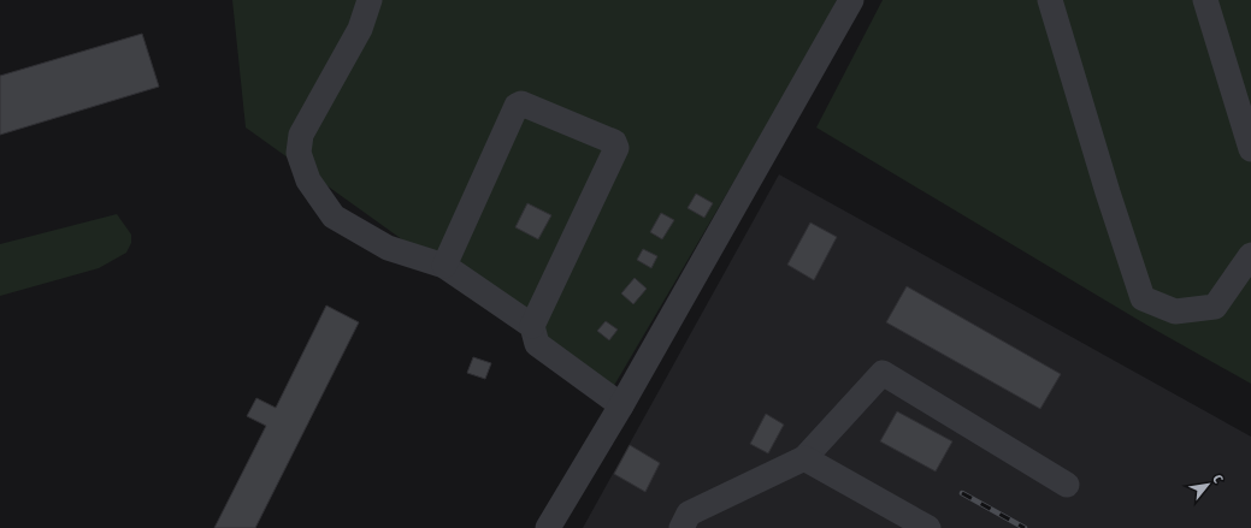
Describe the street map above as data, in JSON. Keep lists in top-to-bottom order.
{
  "north": "top right"
}
